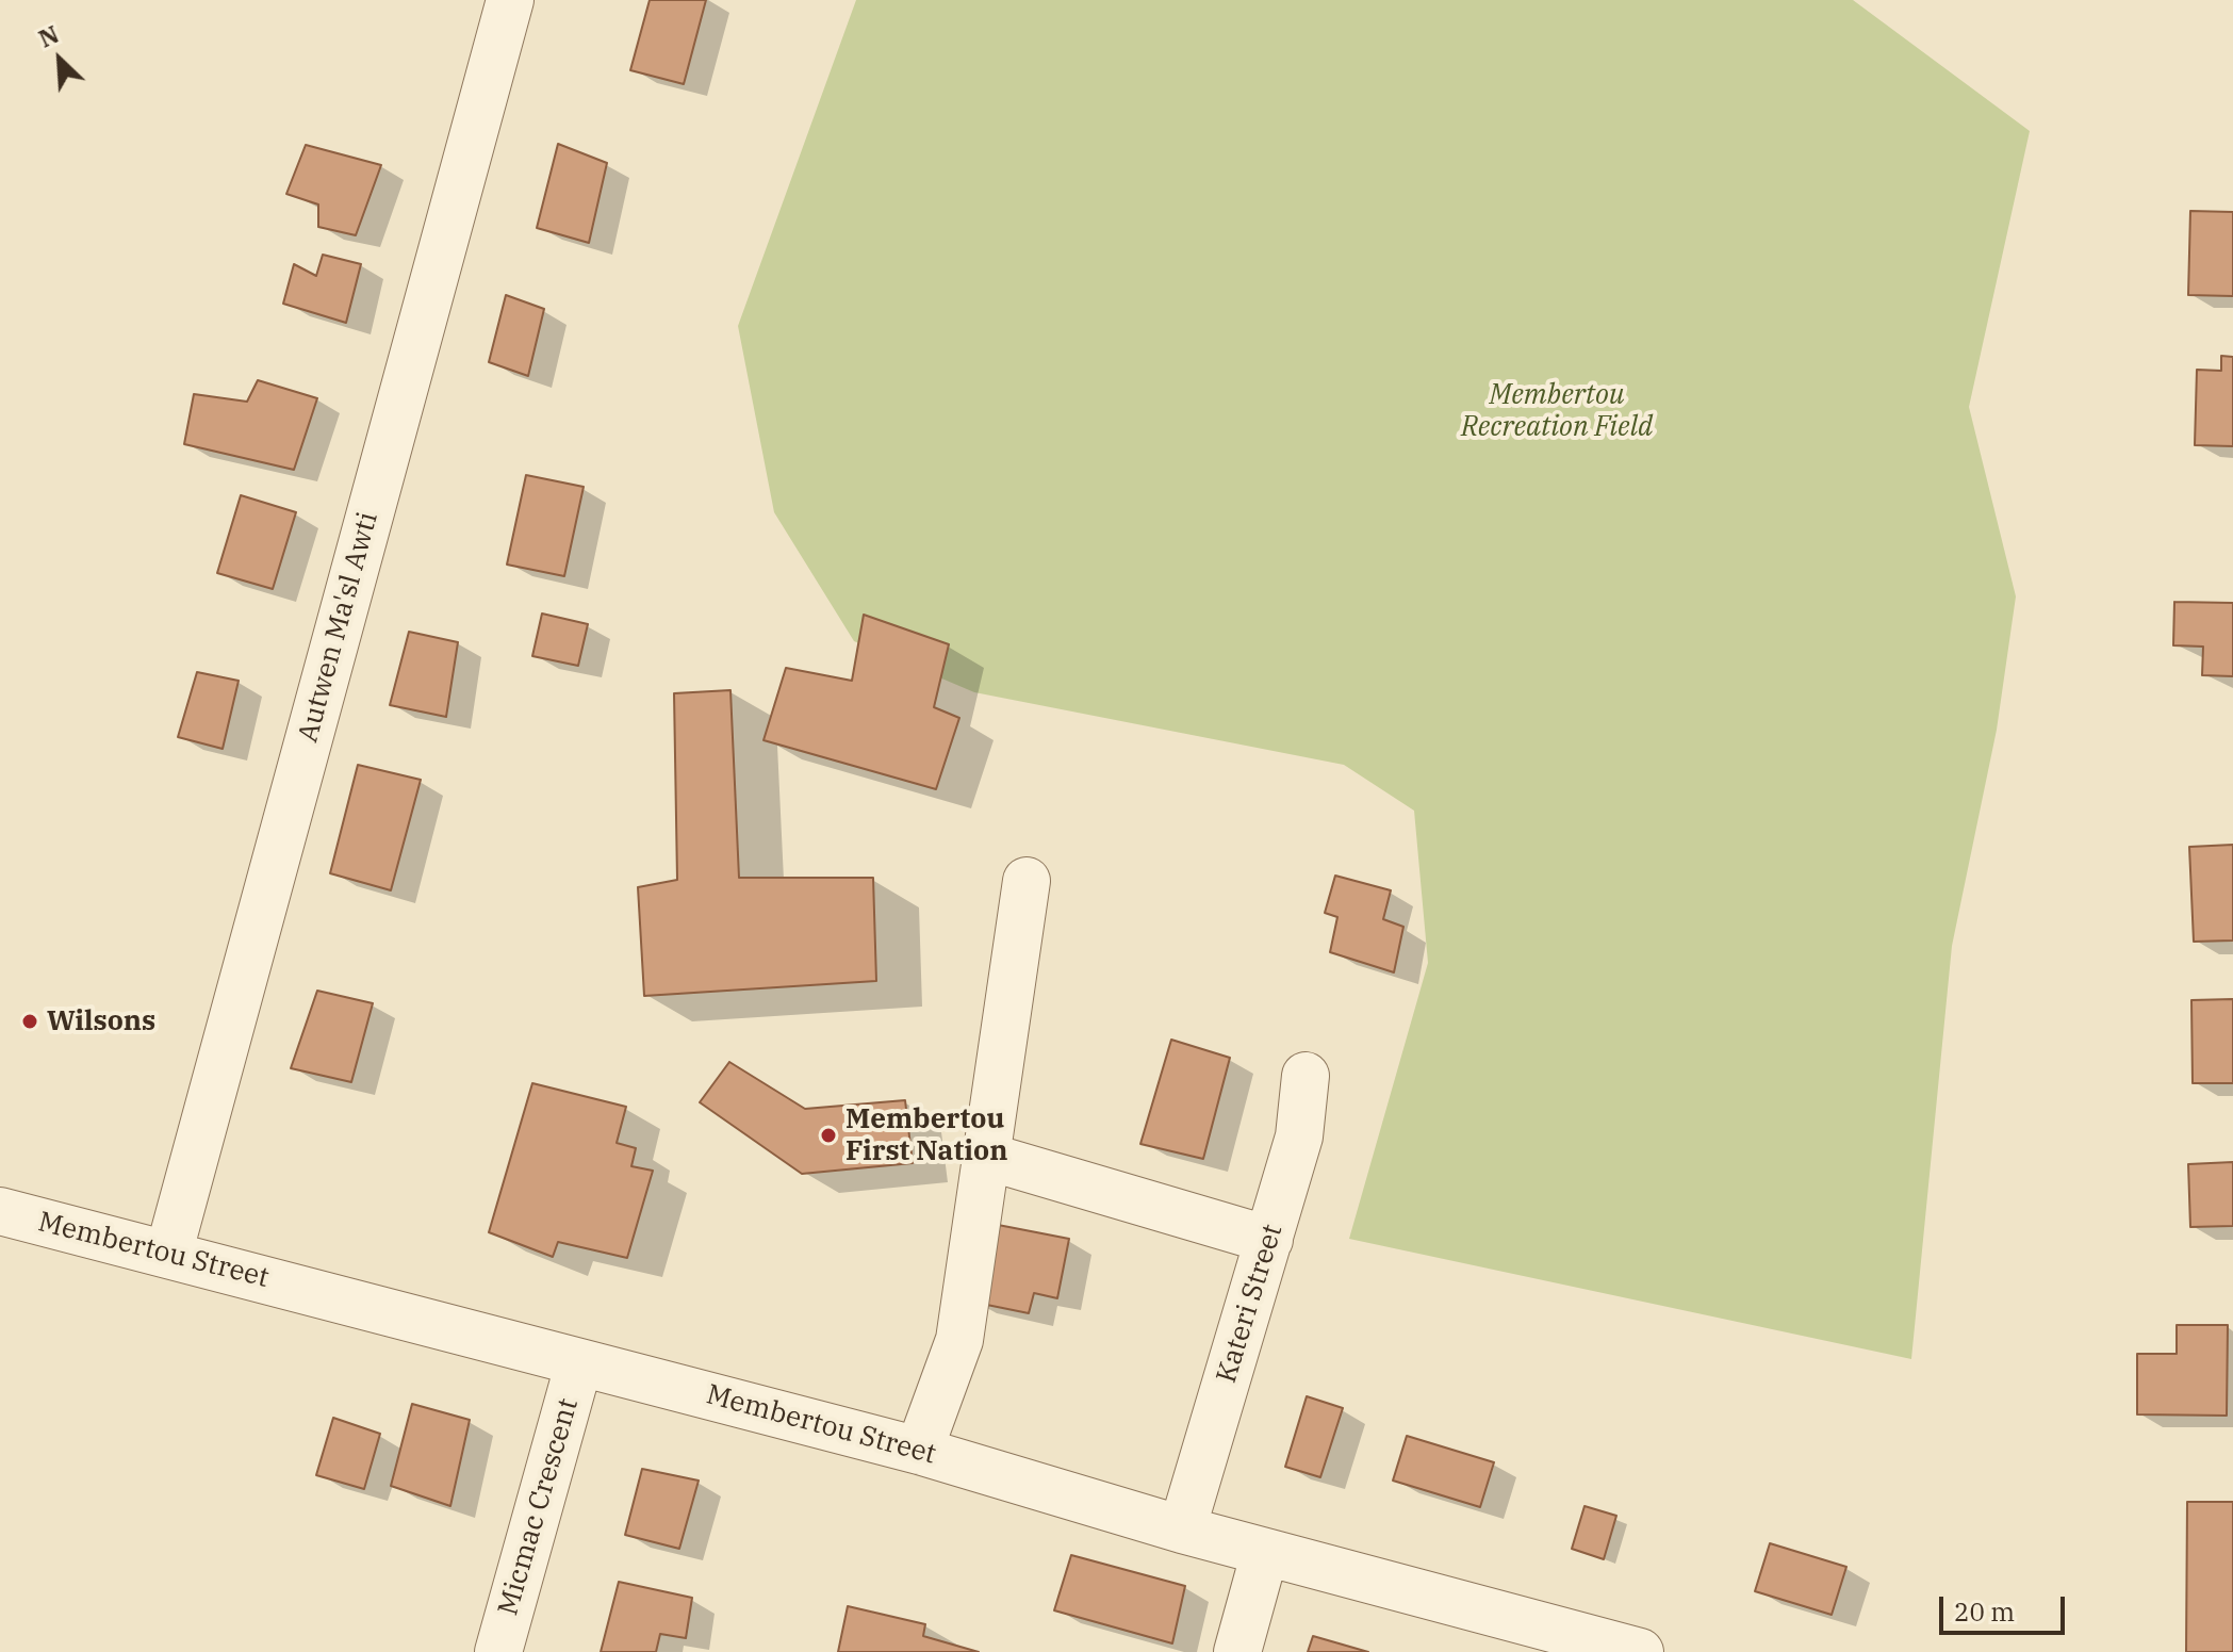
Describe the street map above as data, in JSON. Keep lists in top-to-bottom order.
{
  "streets": {
    "street": [
      "Autwen Ma'sl Awti",
      "Membertou Street",
      "Kateri Street",
      "Micmac Crescent"
    ]
  },
  "crossings": [
    ["Autwen Ma'sl Awti", "Membertou Street"],
    ["Membertou Street", "Kateri Street"],
    ["Membertou Street", "Micmac Crescent"]
  ],
  "parks": ["Membertou Recreation Field"],
  "places": ["Wilsons", "Membertou First Nation"],
  "scale_bar": "20 m",
  "north": "top left"
}
